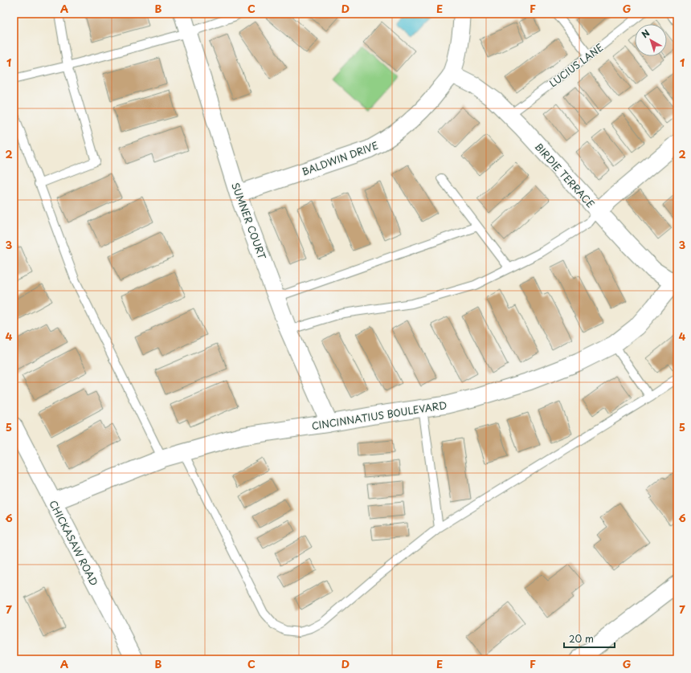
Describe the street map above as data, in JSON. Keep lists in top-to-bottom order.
{
  "streets": {
    "street": [
      "BALDWIN DRIVE",
      "BIRDIE TERRACE",
      "SUMNER COURT",
      "CINCINNATIUS BOULEVARD",
      "CHICKASAW ROAD"
    ],
    "lane": ["LUCIUS LANE"]
  },
  "crossings": [
    ["LUCIUS LANE", "BIRDIE TERRACE"],
    ["BALDWIN DRIVE", "BIRDIE TERRACE"],
    ["BALDWIN DRIVE", "SUMNER COURT"],
    ["BIRDIE TERRACE", "CINCINNATIUS BOULEVARD"],
    ["SUMNER COURT", "CINCINNATIUS BOULEVARD"],
    ["CINCINNATIUS BOULEVARD", "CHICKASAW ROAD"]
  ],
  "scale_bar": "20 m",
  "north": "top left",
  "grid": {
    "columns": [
      "A",
      "B",
      "C",
      "D",
      "E",
      "F",
      "G"
    ],
    "rows": [
      "1",
      "2",
      "3",
      "4",
      "5",
      "6",
      "7"
    ]
  }
}
